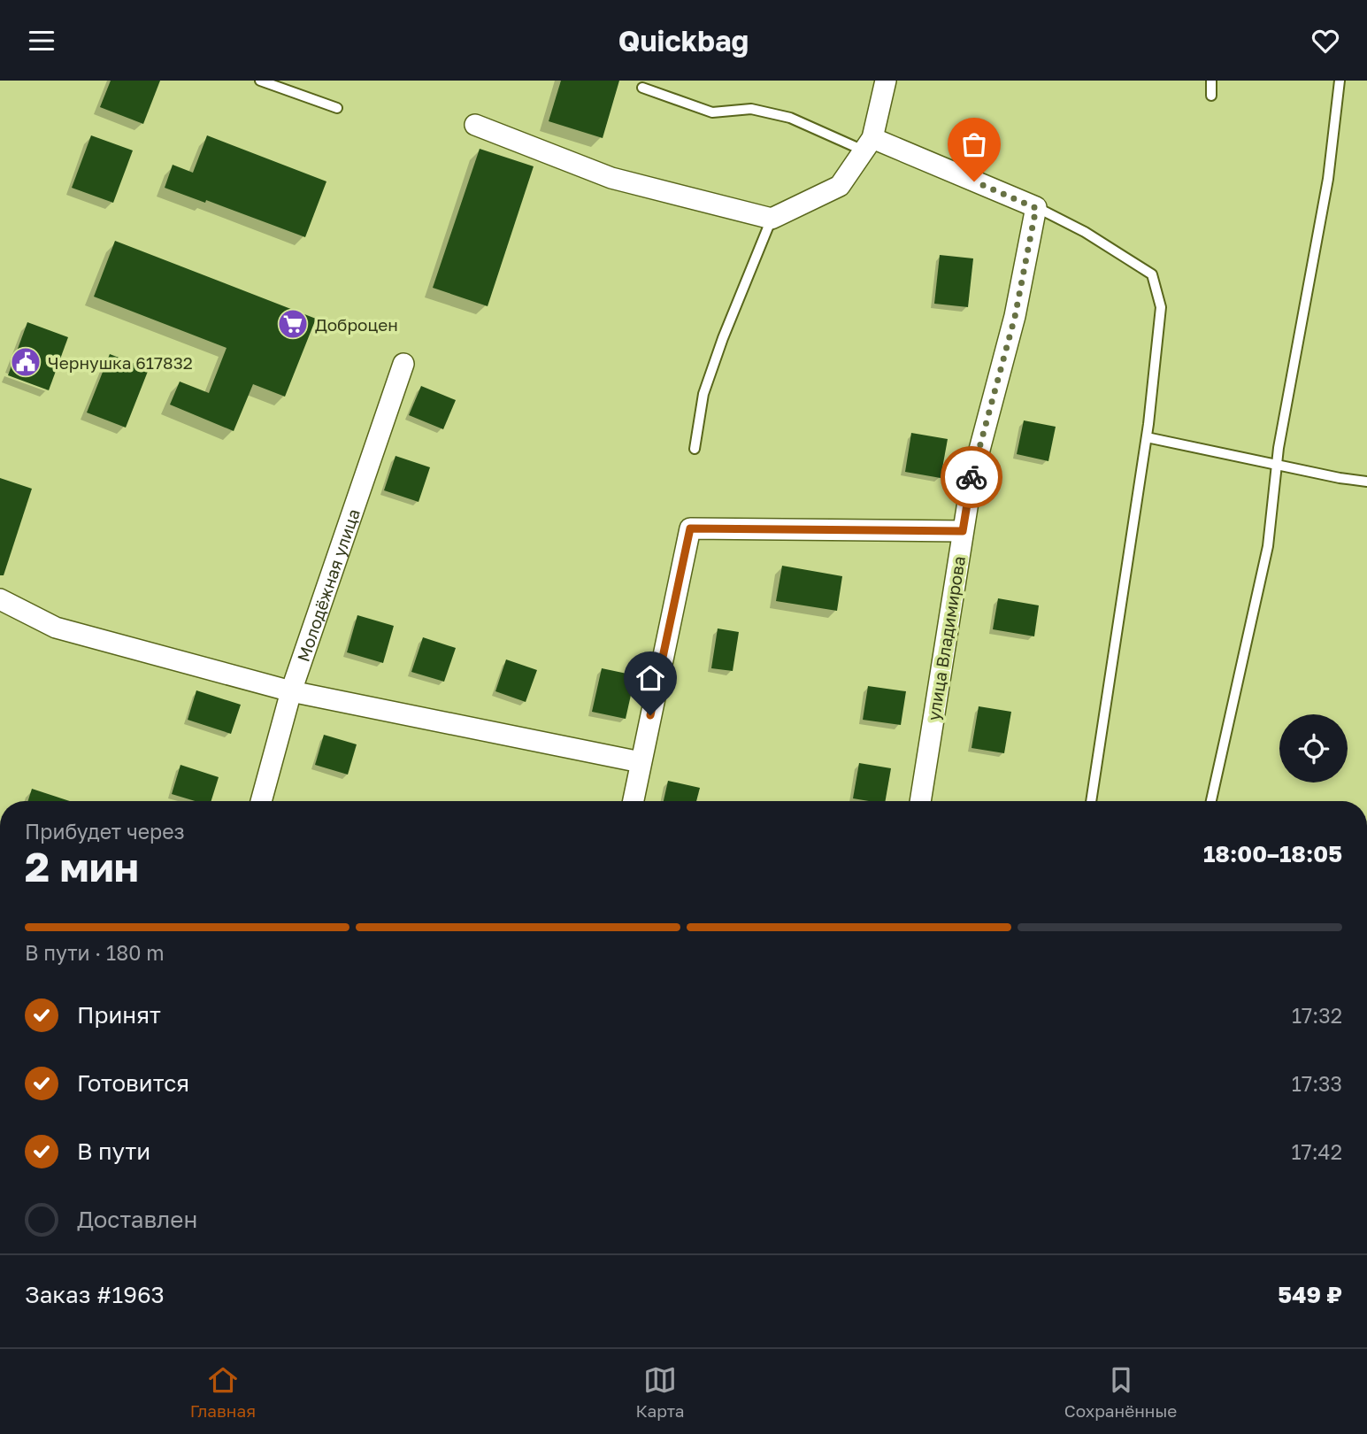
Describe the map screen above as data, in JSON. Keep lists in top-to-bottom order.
{
  "streets": {
    "street": ["Молодёжная улица", "улица Владимирова"]
  },
  "places": {
    "supermarket": ["Доброцен"],
    "public building": ["Чернушка 617832"]
  },
  "page": {
    "header": "Quickbag",
    "heading": ["2 мин", "Прибудет через", "18:00–18:05"],
    "panel": ["Заказ #1963", "549 ₽"],
    "bar": "В пути · 180 m",
    "list": [
      ["Принят", "17:32"],
      ["Готовится", "17:33"],
      ["В пути", "17:42"],
      "Доставлен"
    ],
    "tabs": ["Главная", "Карта", "Сохранённые"]
  }
}
